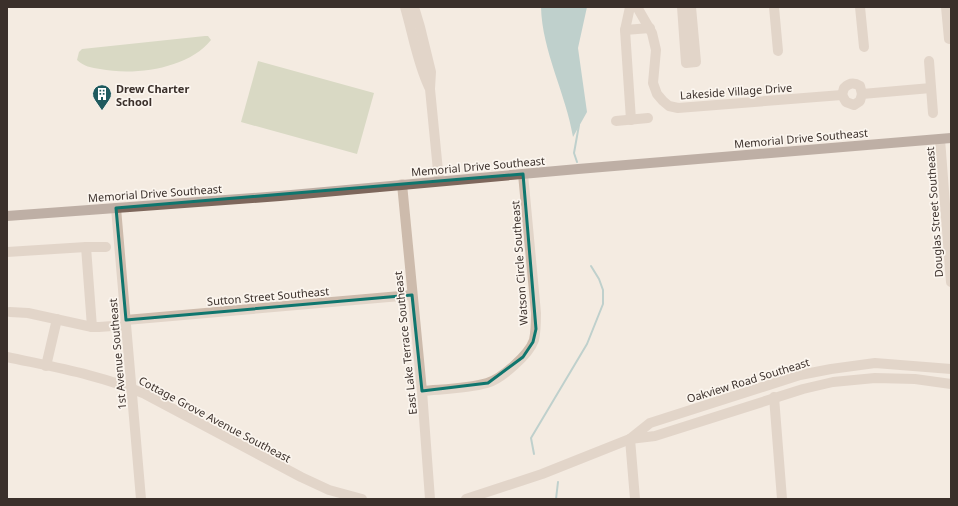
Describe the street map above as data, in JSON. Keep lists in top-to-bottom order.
{
  "streets": {
    "main road": ["Memorial Drive Southeast"],
    "street": [
      "Lakeside Village Drive",
      "Douglas Street Southeast",
      "Watson Circle Southeast",
      "Sutton Street Southeast",
      "East Lake Terrace Southeast",
      "1st Avenue Southeast",
      "Oakview Road Southeast",
      "Cottage Grove Avenue Southeast"
    ]
  },
  "crossings": [
    ["Memorial Drive Southeast", "Douglas Street Southeast"],
    ["Memorial Drive Southeast", "Watson Circle Southeast"],
    ["Memorial Drive Southeast", "East Lake Terrace Southeast"],
    ["Memorial Drive Southeast", "1st Avenue Southeast"],
    ["Watson Circle Southeast", "East Lake Terrace Southeast"],
    ["Sutton Street Southeast", "East Lake Terrace Southeast"],
    ["Sutton Street Southeast", "1st Avenue Southeast"],
    ["1st Avenue Southeast", "Cottage Grove Avenue Southeast"]
  ],
  "places": {
    "building": ["Drew Charter School"]
  }
}
